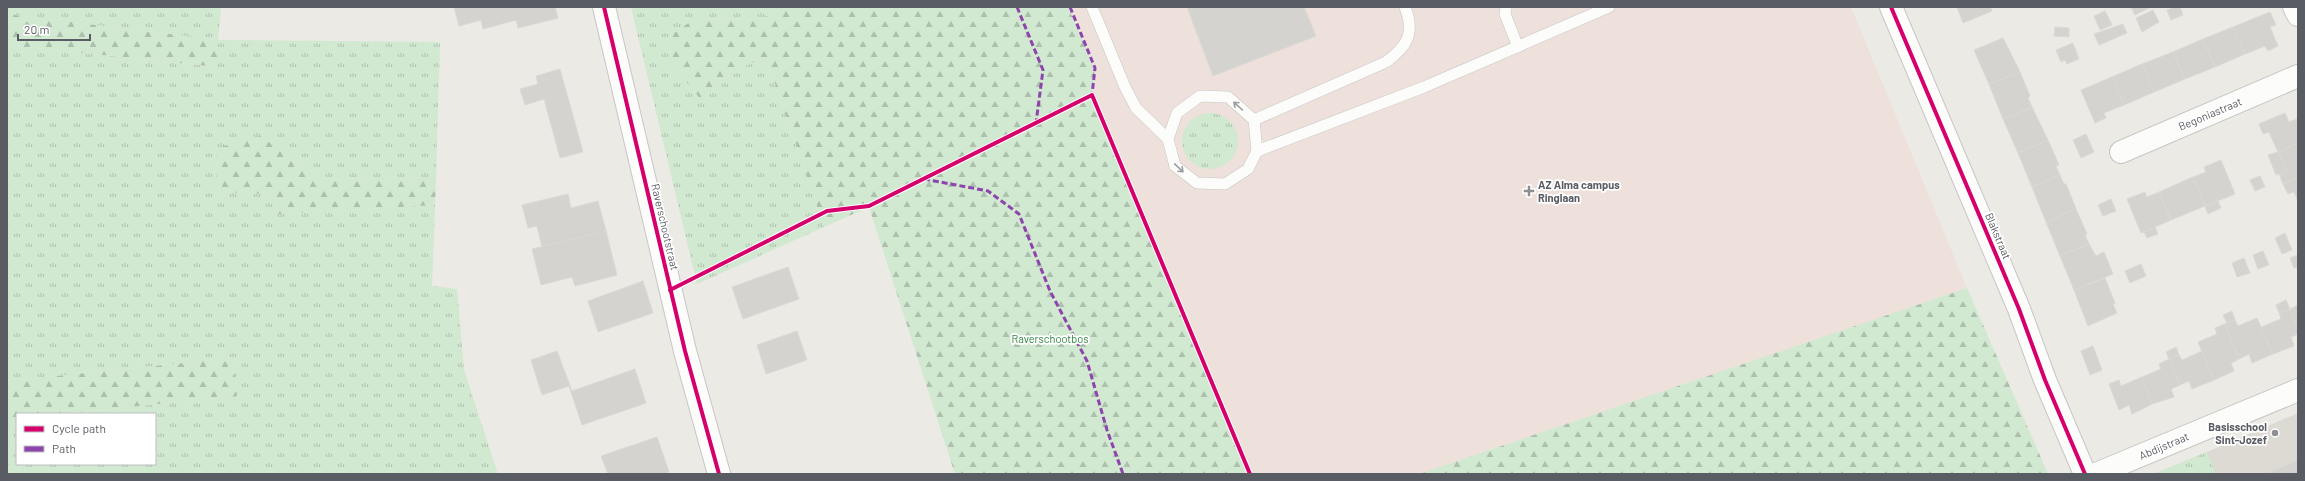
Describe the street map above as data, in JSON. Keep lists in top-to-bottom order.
{
  "streets": {
    "street": [
      "Begoniastraat",
      "Raverschootstraat",
      "Blakstraat",
      "Abdijstraat"
    ]
  },
  "parks": ["Raverschootbos"],
  "places": {
    "health": ["AZ Alma campus Ringlaan"],
    "other": ["Basisschool Sint-Jozef"]
  },
  "legend": ["Cycle path", "Path"],
  "scale_bar": "20 m"
}
